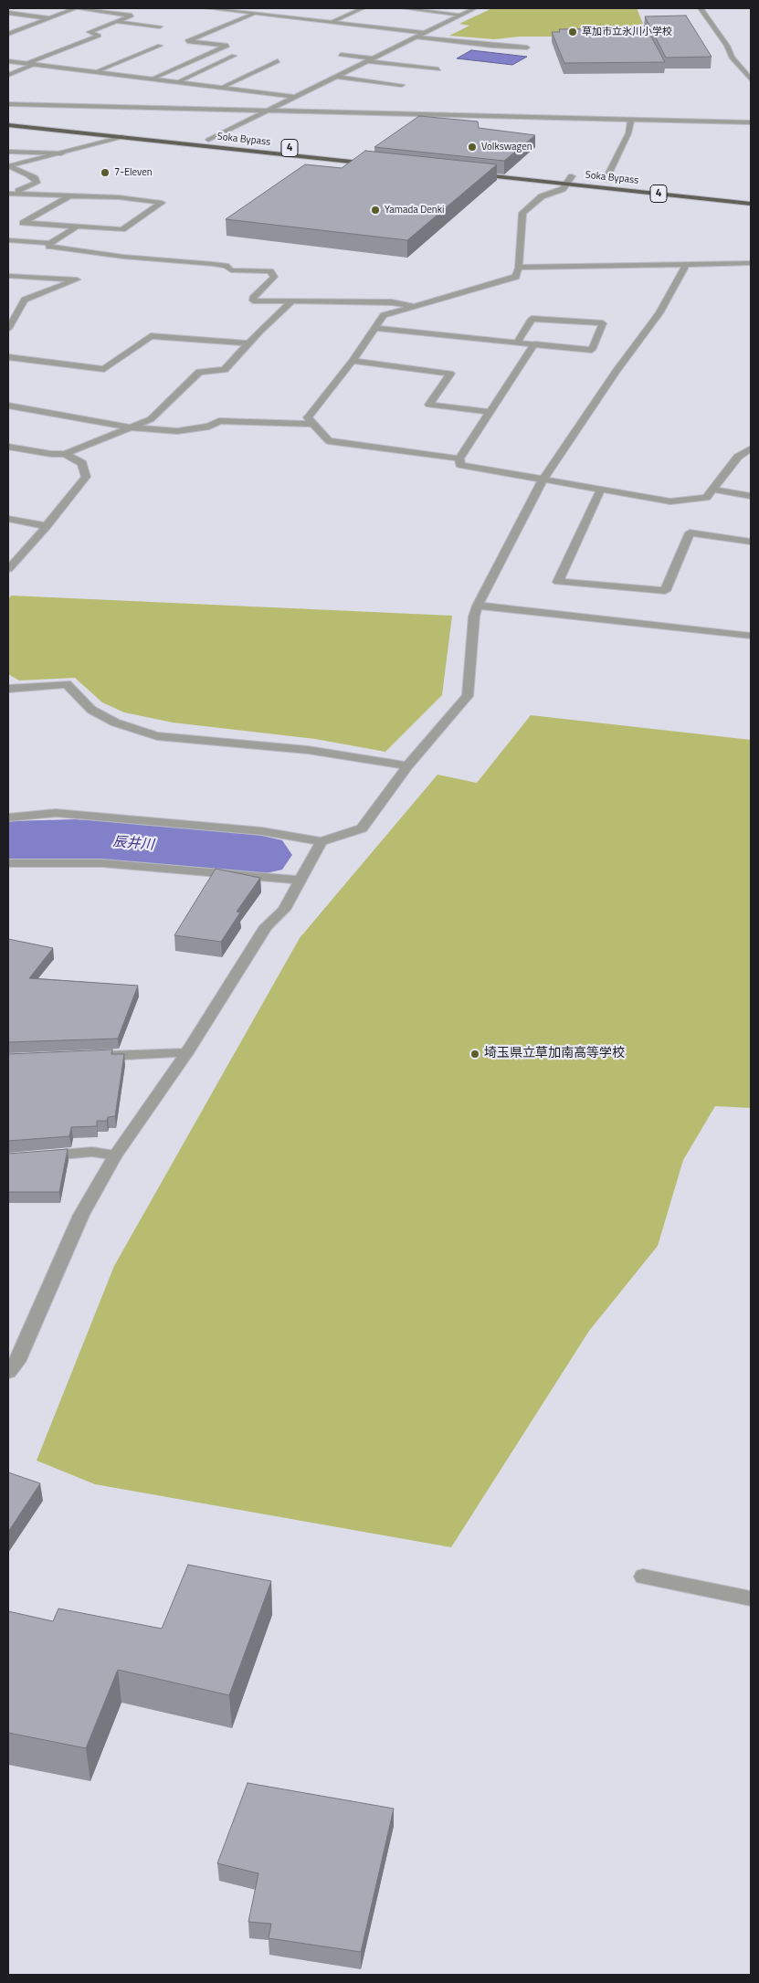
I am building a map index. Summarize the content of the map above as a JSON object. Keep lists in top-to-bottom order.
{
  "streets": {
    "highway": ["Soka Bypass", "4"]
  },
  "water": ["辰井川"],
  "places": [
    "草加市立氷川小学校",
    "Volkswagen",
    "7-Eleven",
    "Yamada Denki",
    "埼玉県立草加南高等学校"
  ]
}
